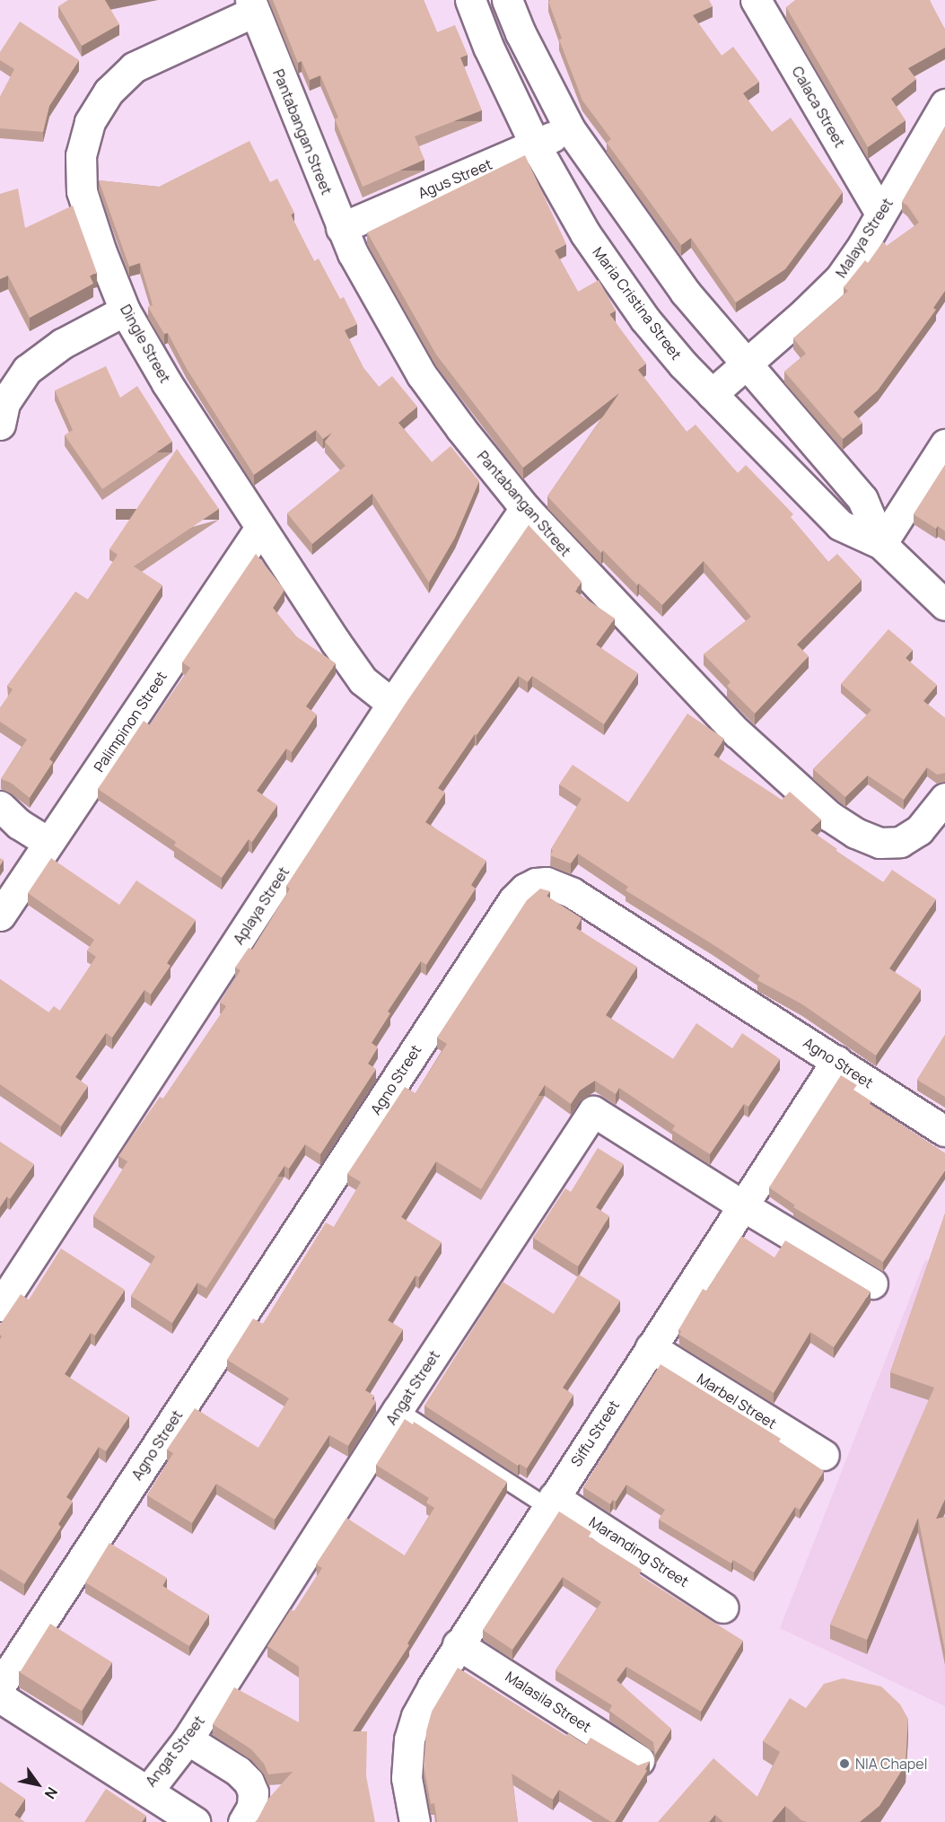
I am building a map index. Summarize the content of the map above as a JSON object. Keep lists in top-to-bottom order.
{
  "streets": {
    "street": [
      "Calaca Street",
      "Pantabangan Street",
      "Agus Street",
      "Malaya Street",
      "Maria Cristina Street",
      "Dingle Street",
      "Palimpinon Street",
      "Aplaya Street",
      "Agno Street",
      "Angat Street",
      "Marbel Street",
      "Siffu Street",
      "Maranding Street",
      "Malasila Street"
    ]
  },
  "crossings": [
    ["Calaca Street", "Malaya Street"],
    ["Pantabangan Street", "Agus Street"],
    ["Pantabangan Street", "Dingle Street"],
    ["Pantabangan Street", "Aplaya Street"],
    ["Agus Street", "Maria Cristina Street"],
    ["Malaya Street", "Maria Cristina Street"],
    ["Dingle Street", "Palimpinon Street"],
    ["Dingle Street", "Aplaya Street"],
    ["Agno Street", "Siffu Street"],
    ["Angat Street", "Siffu Street"],
    ["Marbel Street", "Siffu Street"],
    ["Siffu Street", "Maranding Street"],
    ["Siffu Street", "Malasila Street"]
  ],
  "places": ["NIA Chapel"],
  "north": "bottom right"
}
